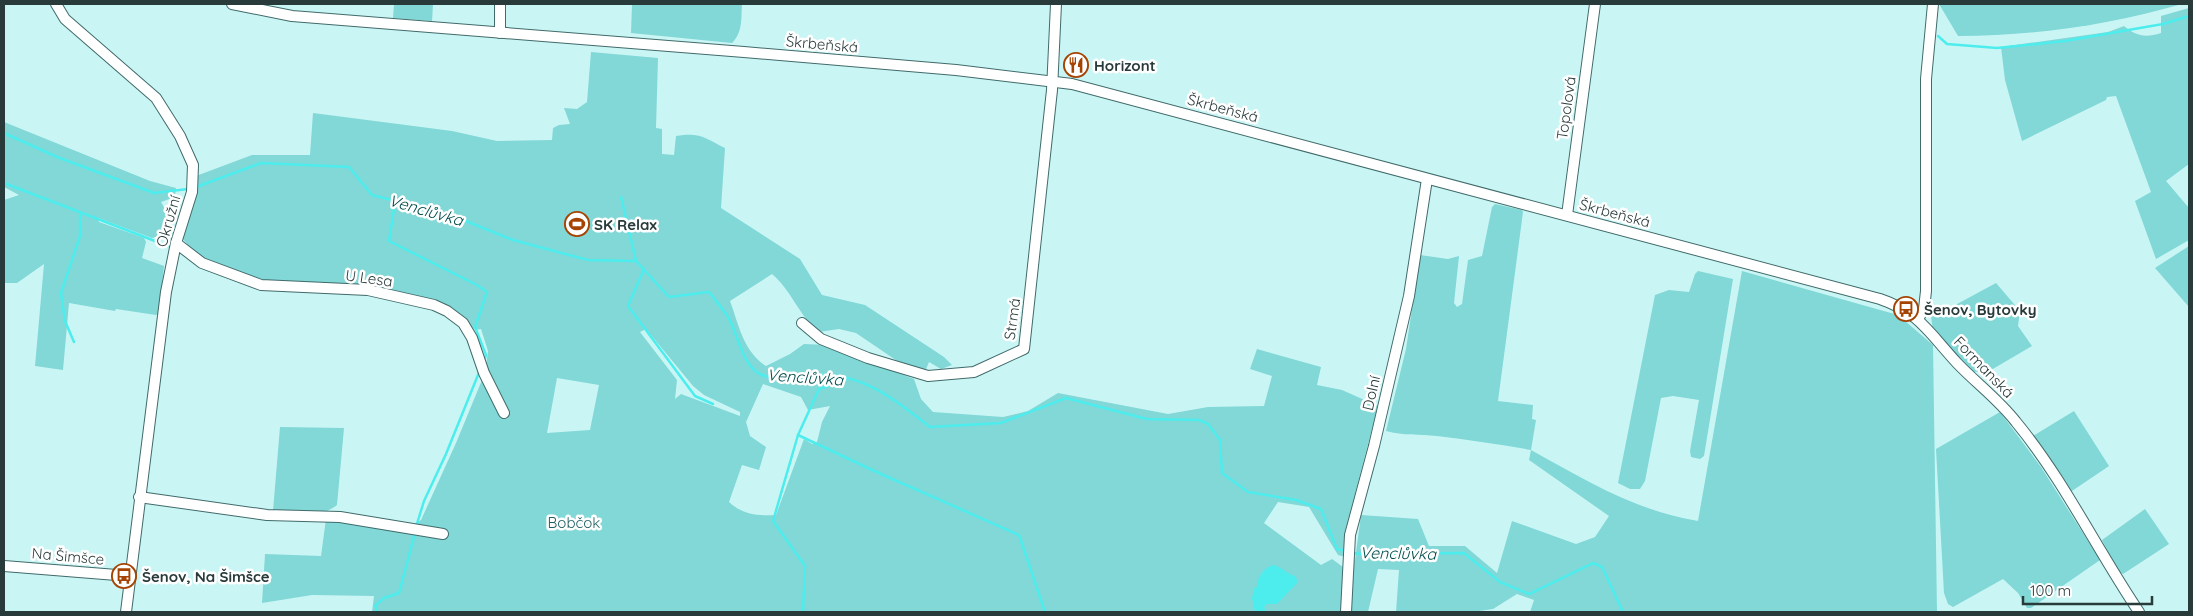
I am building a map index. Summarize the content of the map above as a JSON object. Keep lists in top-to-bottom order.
{
  "streets": {
    "street": [
      "Škrbeňská",
      "Topolová",
      "Okružní",
      "U Lesa",
      "Strmá",
      "Formanská",
      "Dolní",
      "Na Šimšce"
    ]
  },
  "crossings": [
    ["Škrbeňská", "Topolová"],
    ["Škrbeňská", "Strmá"],
    ["Škrbeňská", "Formanská"],
    ["Škrbeňská", "Dolní"],
    ["Okružní", "U Lesa"],
    ["Okružní", "Na Šimšce"]
  ],
  "water": ["Venclůvka"],
  "parks": ["Bobčok"],
  "places": {
    "restaurant": ["Horizont"],
    "sports": ["SK Relax"],
    "bus stop": ["Šenov, Bytovky", "Šenov, Na Šimšce"]
  },
  "scale_bar": "100 m"
}
